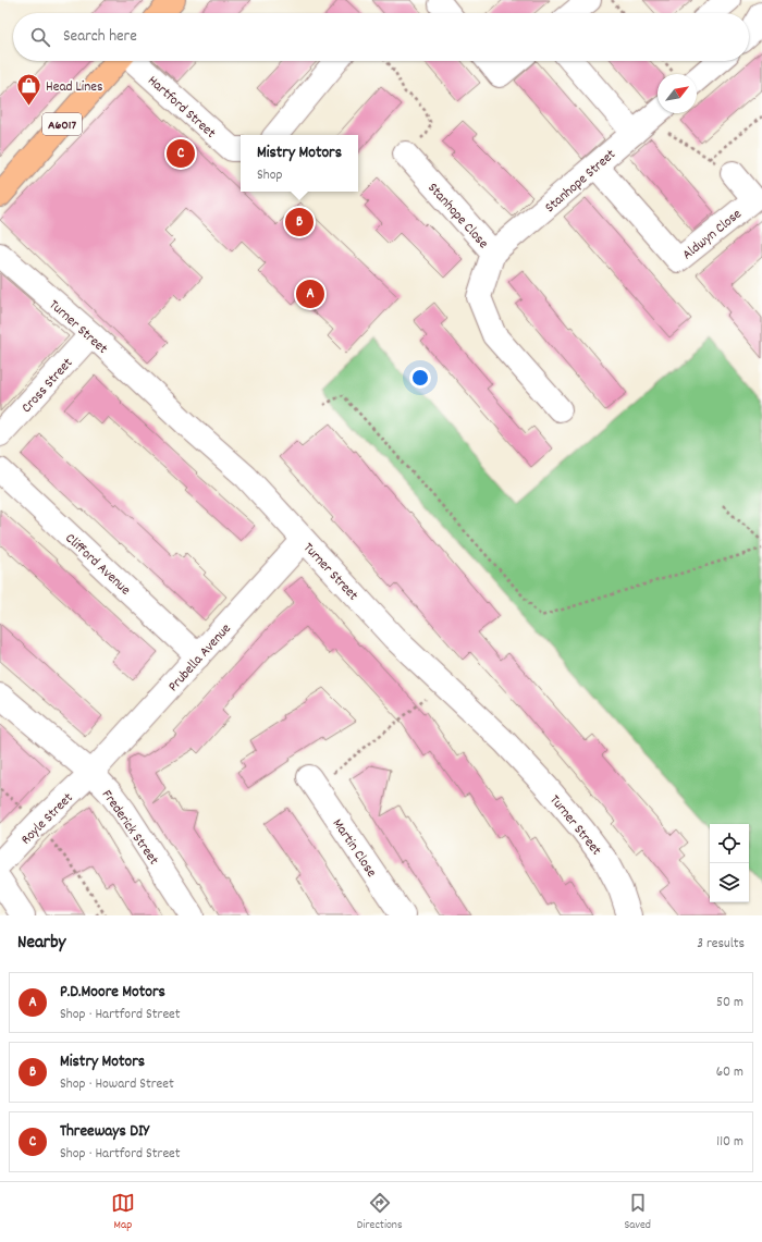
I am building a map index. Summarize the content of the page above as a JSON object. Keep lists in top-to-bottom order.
{
  "streets": {
    "highway": ["A6017"],
    "street": [
      "Hartford Street",
      "Stanhope Street",
      "Stanhope Close",
      "Aldwyn Close",
      "Turner Street",
      "Cross Street",
      "Clifford Avenue",
      "Prubella Avenue",
      "Royle Street",
      "Frederick Street",
      "Martin Close"
    ]
  },
  "crossings": [
    ["Stanhope Street", "Stanhope Close"],
    ["Stanhope Street", "Aldwyn Close"],
    ["Turner Street", "Cross Street"],
    ["Turner Street", "Prubella Avenue"],
    ["Clifford Avenue", "Prubella Avenue"],
    ["Prubella Avenue", "Royle Street"],
    ["Prubella Avenue", "Frederick Street"],
    ["Royle Street", "Frederick Street"]
  ],
  "places": {
    "shop": ["Head Lines"]
  },
  "north": "top right",
  "page": {
    "search": "Search here",
    "popup": ["Mistry Motors", "Shop"],
    "pins": ["C", "B", "A"],
    "heading": ["Nearby", "3 results"],
    "list": [
      {
        "mark": "A",
        "name": "P.D.Moore Motors",
        "note": "Shop · Hartford Street",
        "value": "50 m"
      },
      {
        "mark": "B",
        "name": "Mistry Motors",
        "note": "Shop · Howard Street",
        "value": "60 m"
      },
      {
        "mark": "C",
        "name": "Threeways DIY",
        "note": "Shop · Hartford Street",
        "value": "110 m"
      }
    ],
    "nav": ["Map", "Directions", "Saved"]
  }
}
